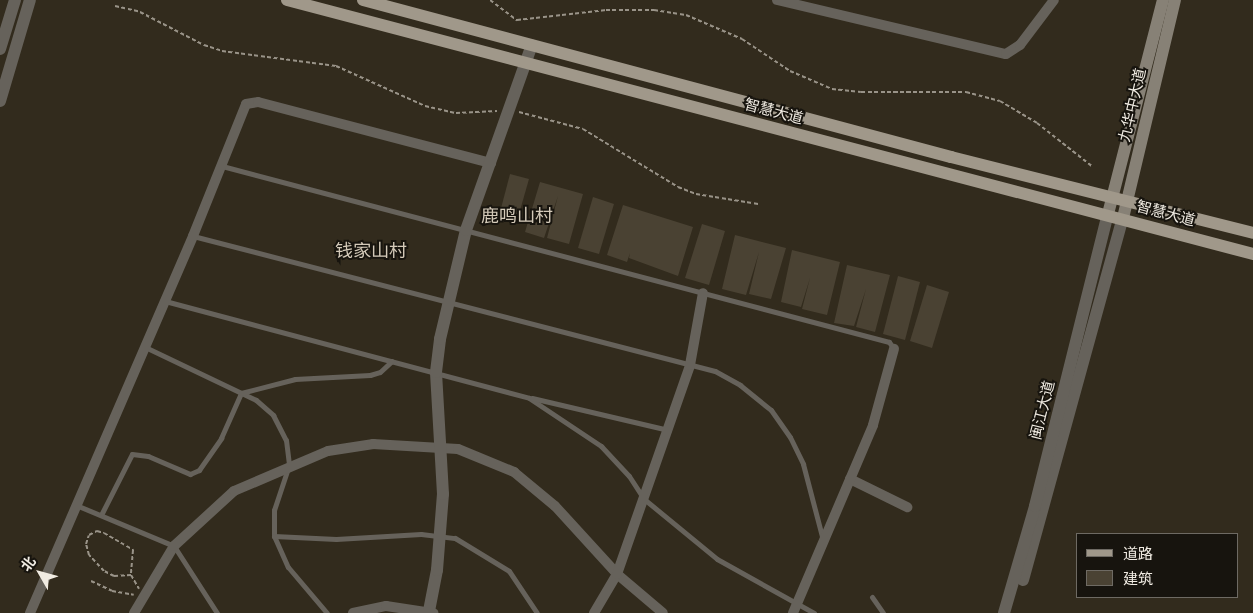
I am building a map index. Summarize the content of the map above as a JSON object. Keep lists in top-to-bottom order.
{
  "streets": {
    "main road": ["九华中大道", "智慧大道"],
    "street": ["闽江大道"]
  },
  "crossings": [
    ["九华中大道", "智慧大道"],
    ["九华中大道", "闽江大道"],
    ["智慧大道", "闽江大道"]
  ],
  "districts": ["鹿鸣山村", "钱家山村"],
  "legend": ["道路", "建筑"],
  "north": "top left"
}
